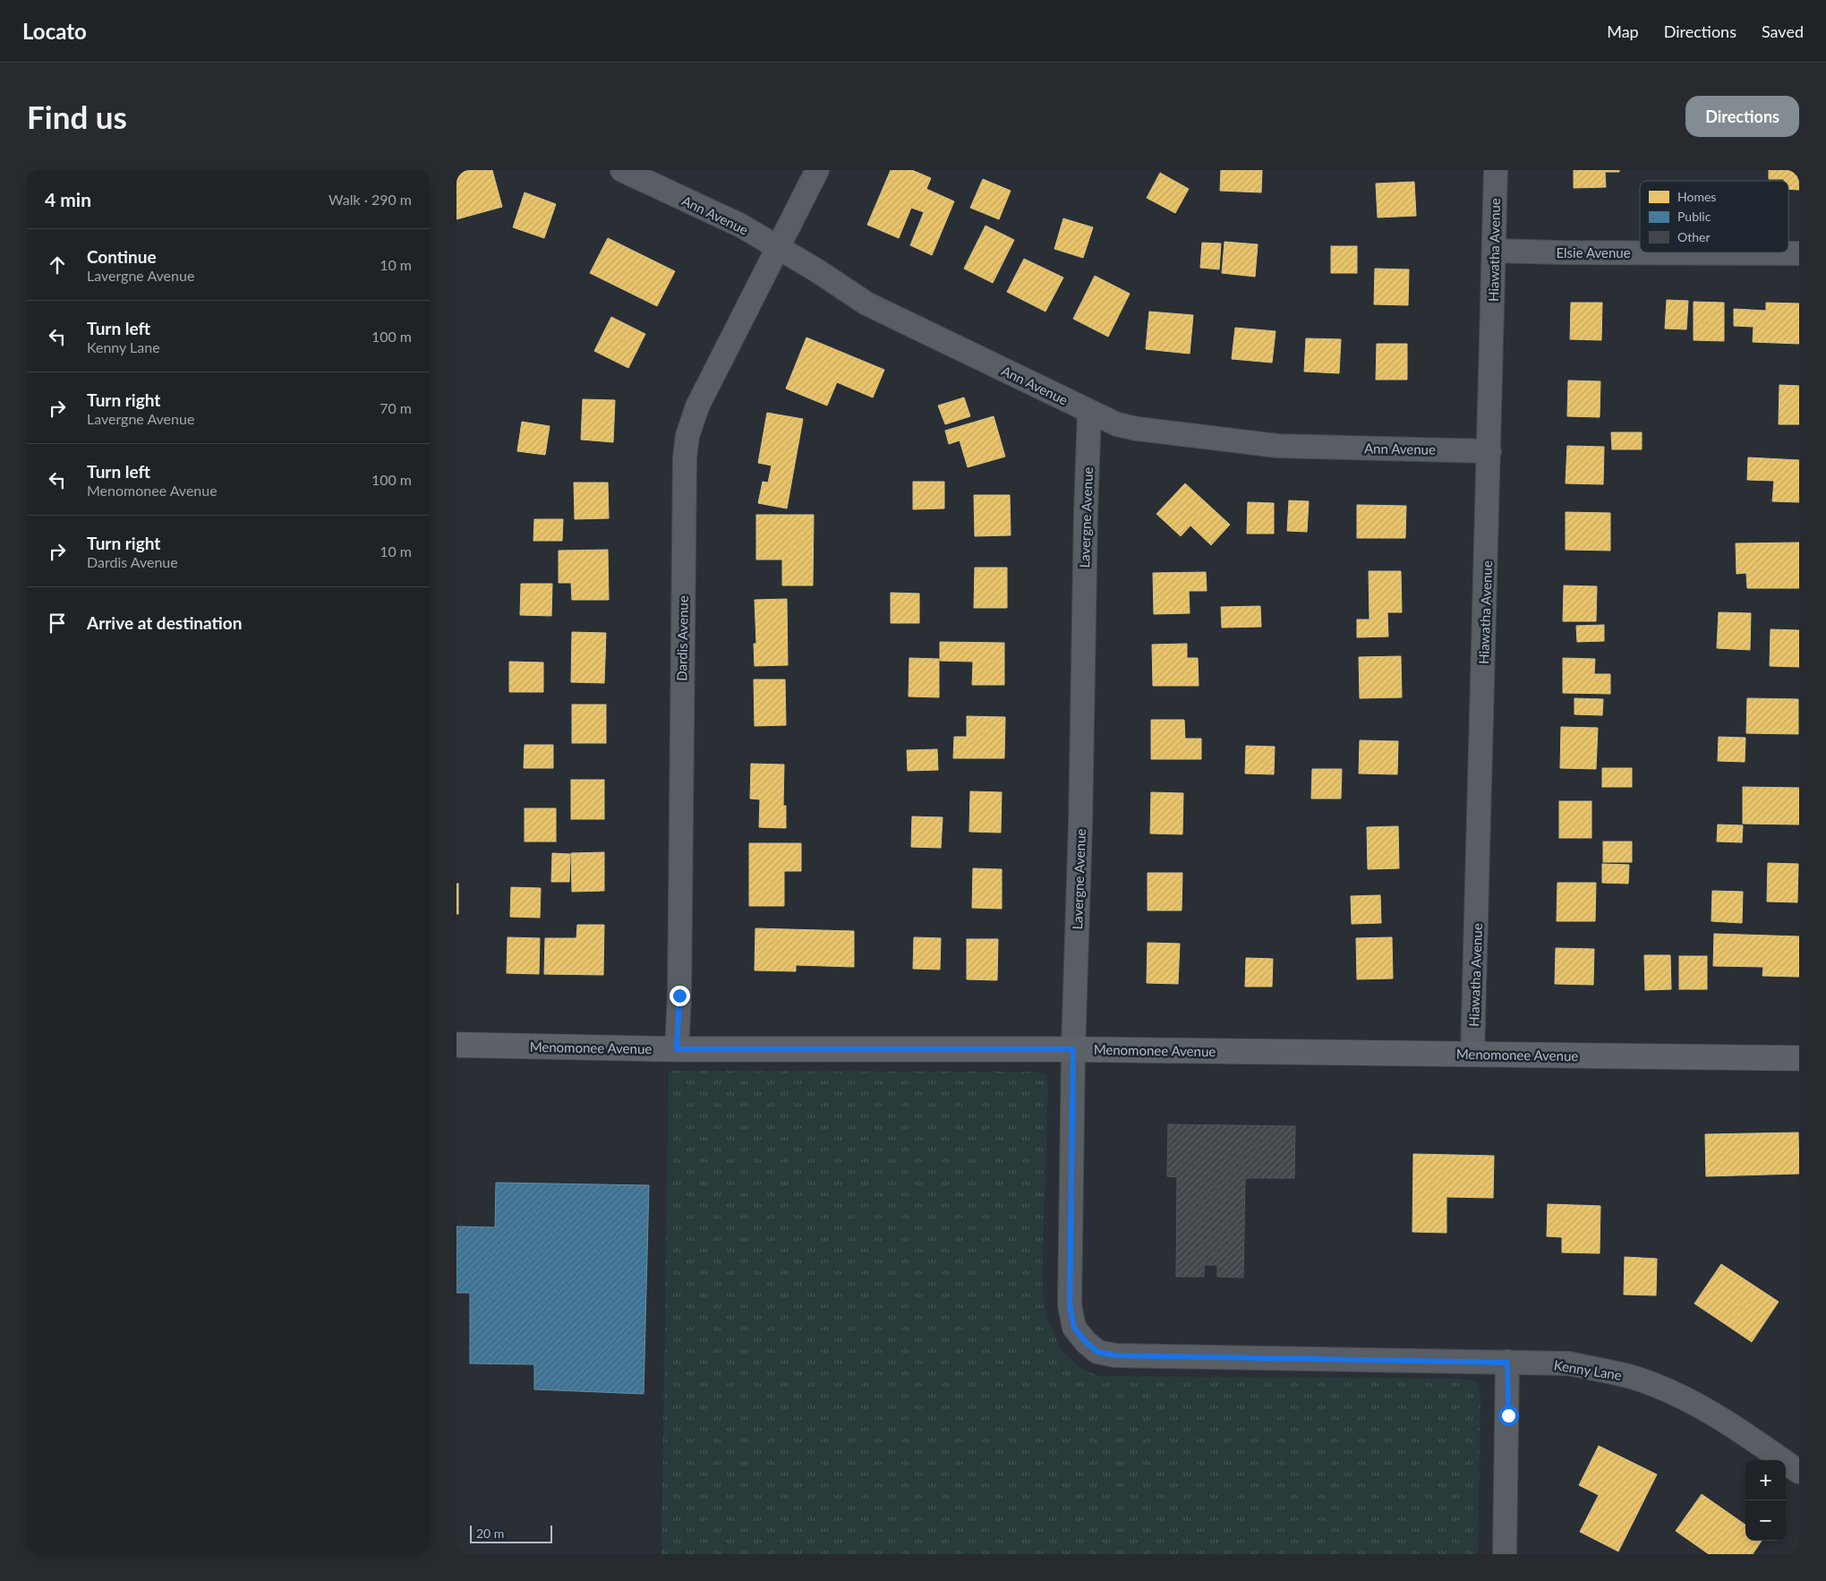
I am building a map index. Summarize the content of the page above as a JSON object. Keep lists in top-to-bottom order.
{
  "streets": {
    "street": [
      "Ann Avenue",
      "Hiawatha Avenue",
      "Elsie Avenue",
      "Lavergne Avenue",
      "Dardis Avenue",
      "Menomonee Avenue",
      "Kenny Lane"
    ]
  },
  "crossings": [
    ["Ann Avenue", "Hiawatha Avenue"],
    ["Ann Avenue", "Lavergne Avenue"],
    ["Ann Avenue", "Dardis Avenue"],
    ["Hiawatha Avenue", "Elsie Avenue"],
    ["Hiawatha Avenue", "Menomonee Avenue"],
    ["Lavergne Avenue", "Menomonee Avenue"],
    ["Lavergne Avenue", "Kenny Lane"],
    ["Dardis Avenue", "Menomonee Avenue"]
  ],
  "legend": ["Homes", "Public", "Other"],
  "scale_bar": "20 m",
  "page": {
    "header": "Locato",
    "nav": ["Map", "Directions", "Saved"],
    "buttons": "Directions",
    "title": "Find us",
    "heading": ["4 min", "Walk · 290 m"],
    "list": [
      ["Continue", "Lavergne Avenue", "10 m"],
      ["Turn left", "Kenny Lane", "100 m"],
      ["Turn right", "Lavergne Avenue", "70 m"],
      ["Turn left", "Menomonee Avenue", "100 m"],
      ["Turn right", "Dardis Avenue", "10 m"],
      "Arrive at destination"
    ],
    "map_buttons": ["+", "−"],
    "scale": "20 m"
  }
}
